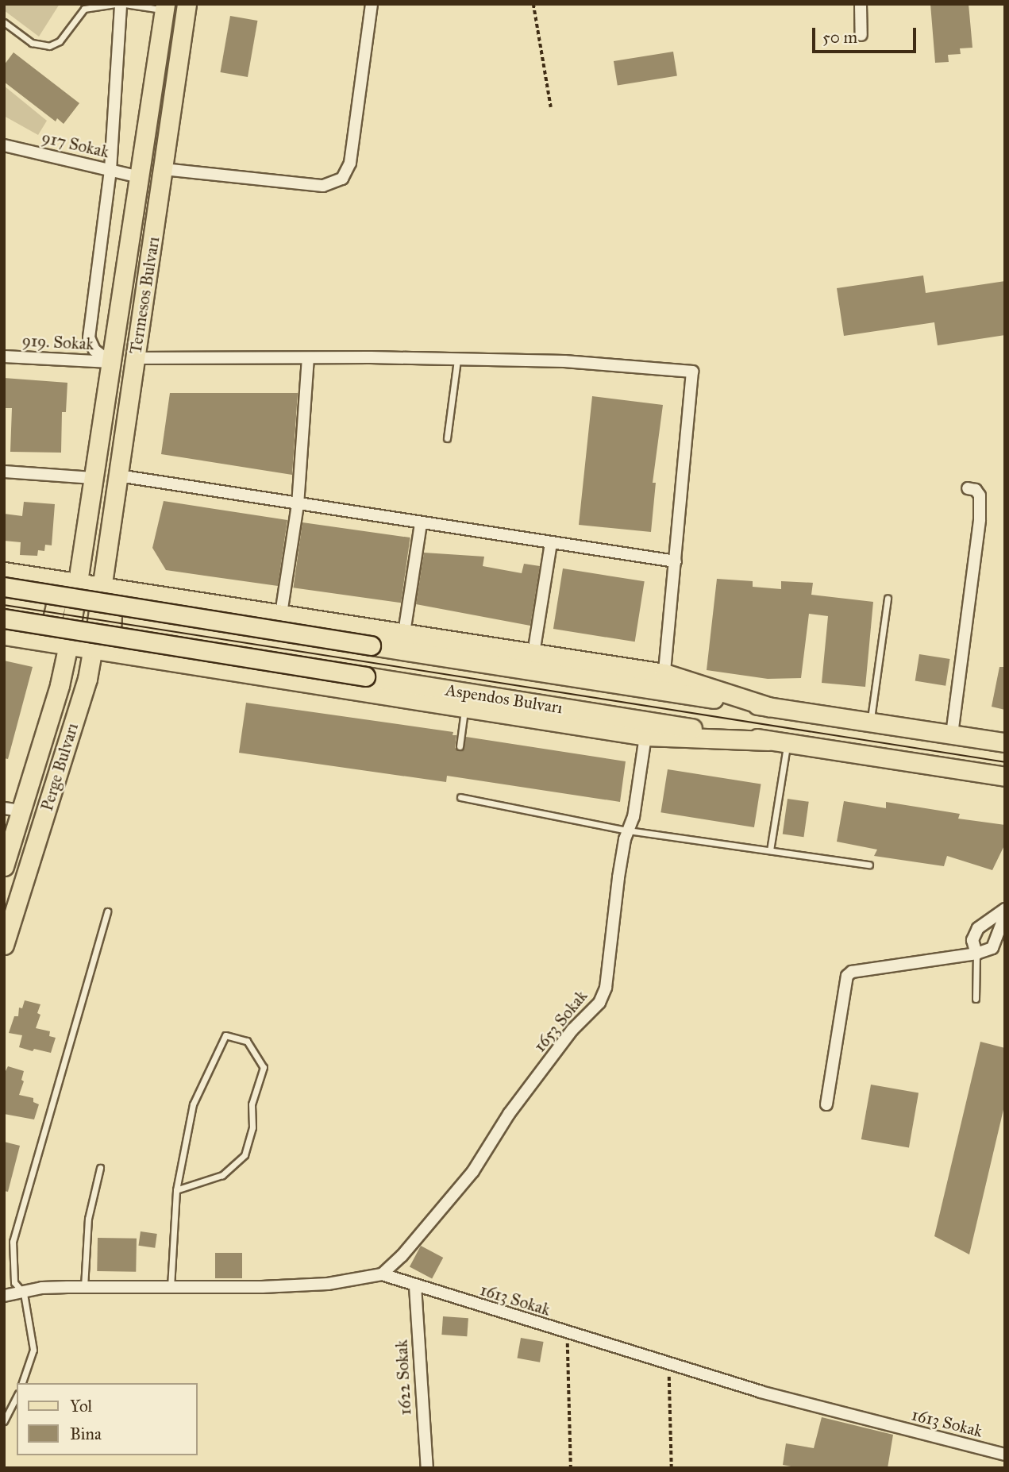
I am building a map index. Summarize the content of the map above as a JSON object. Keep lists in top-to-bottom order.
{
  "streets": {
    "main road": ["Termesos Bulvarı", "Aspendos Bulvarı", "Perge Bulvarı"],
    "street": [
      "917 Sokak",
      "919. Sokak",
      "1653 Sokak",
      "1613 Sokak",
      "1622 Sokak"
    ]
  },
  "crossings": [
    ["917 Sokak", "Termesos Bulvarı"],
    ["Termesos Bulvarı", "919. Sokak"],
    ["Termesos Bulvarı", "Perge Bulvarı"],
    ["1653 Sokak", "1613 Sokak"],
    ["1613 Sokak", "1622 Sokak"]
  ],
  "legend": ["Yol", "Bina"],
  "scale_bar": "50 m"
}
